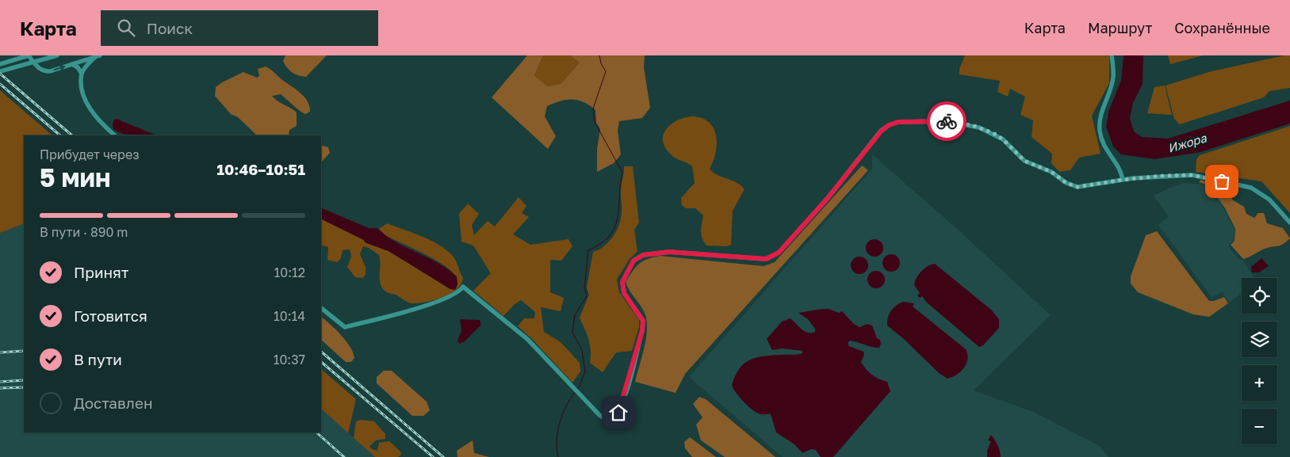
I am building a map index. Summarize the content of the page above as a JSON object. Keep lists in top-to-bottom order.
{
  "water": ["Ижора"],
  "page": {
    "header": "Карта",
    "search": "Поиск",
    "nav": ["Карта", "Маршрут", "Сохранённые"],
    "heading": ["5 мин", "Прибудет через", "10:46–10:51"],
    "bar": "В пути · 890 m",
    "list": [
      ["Принят", "10:12"],
      ["Готовится", "10:14"],
      ["В пути", "10:37"],
      "Доставлен"
    ],
    "map_buttons": ["+", "−"]
  }
}
